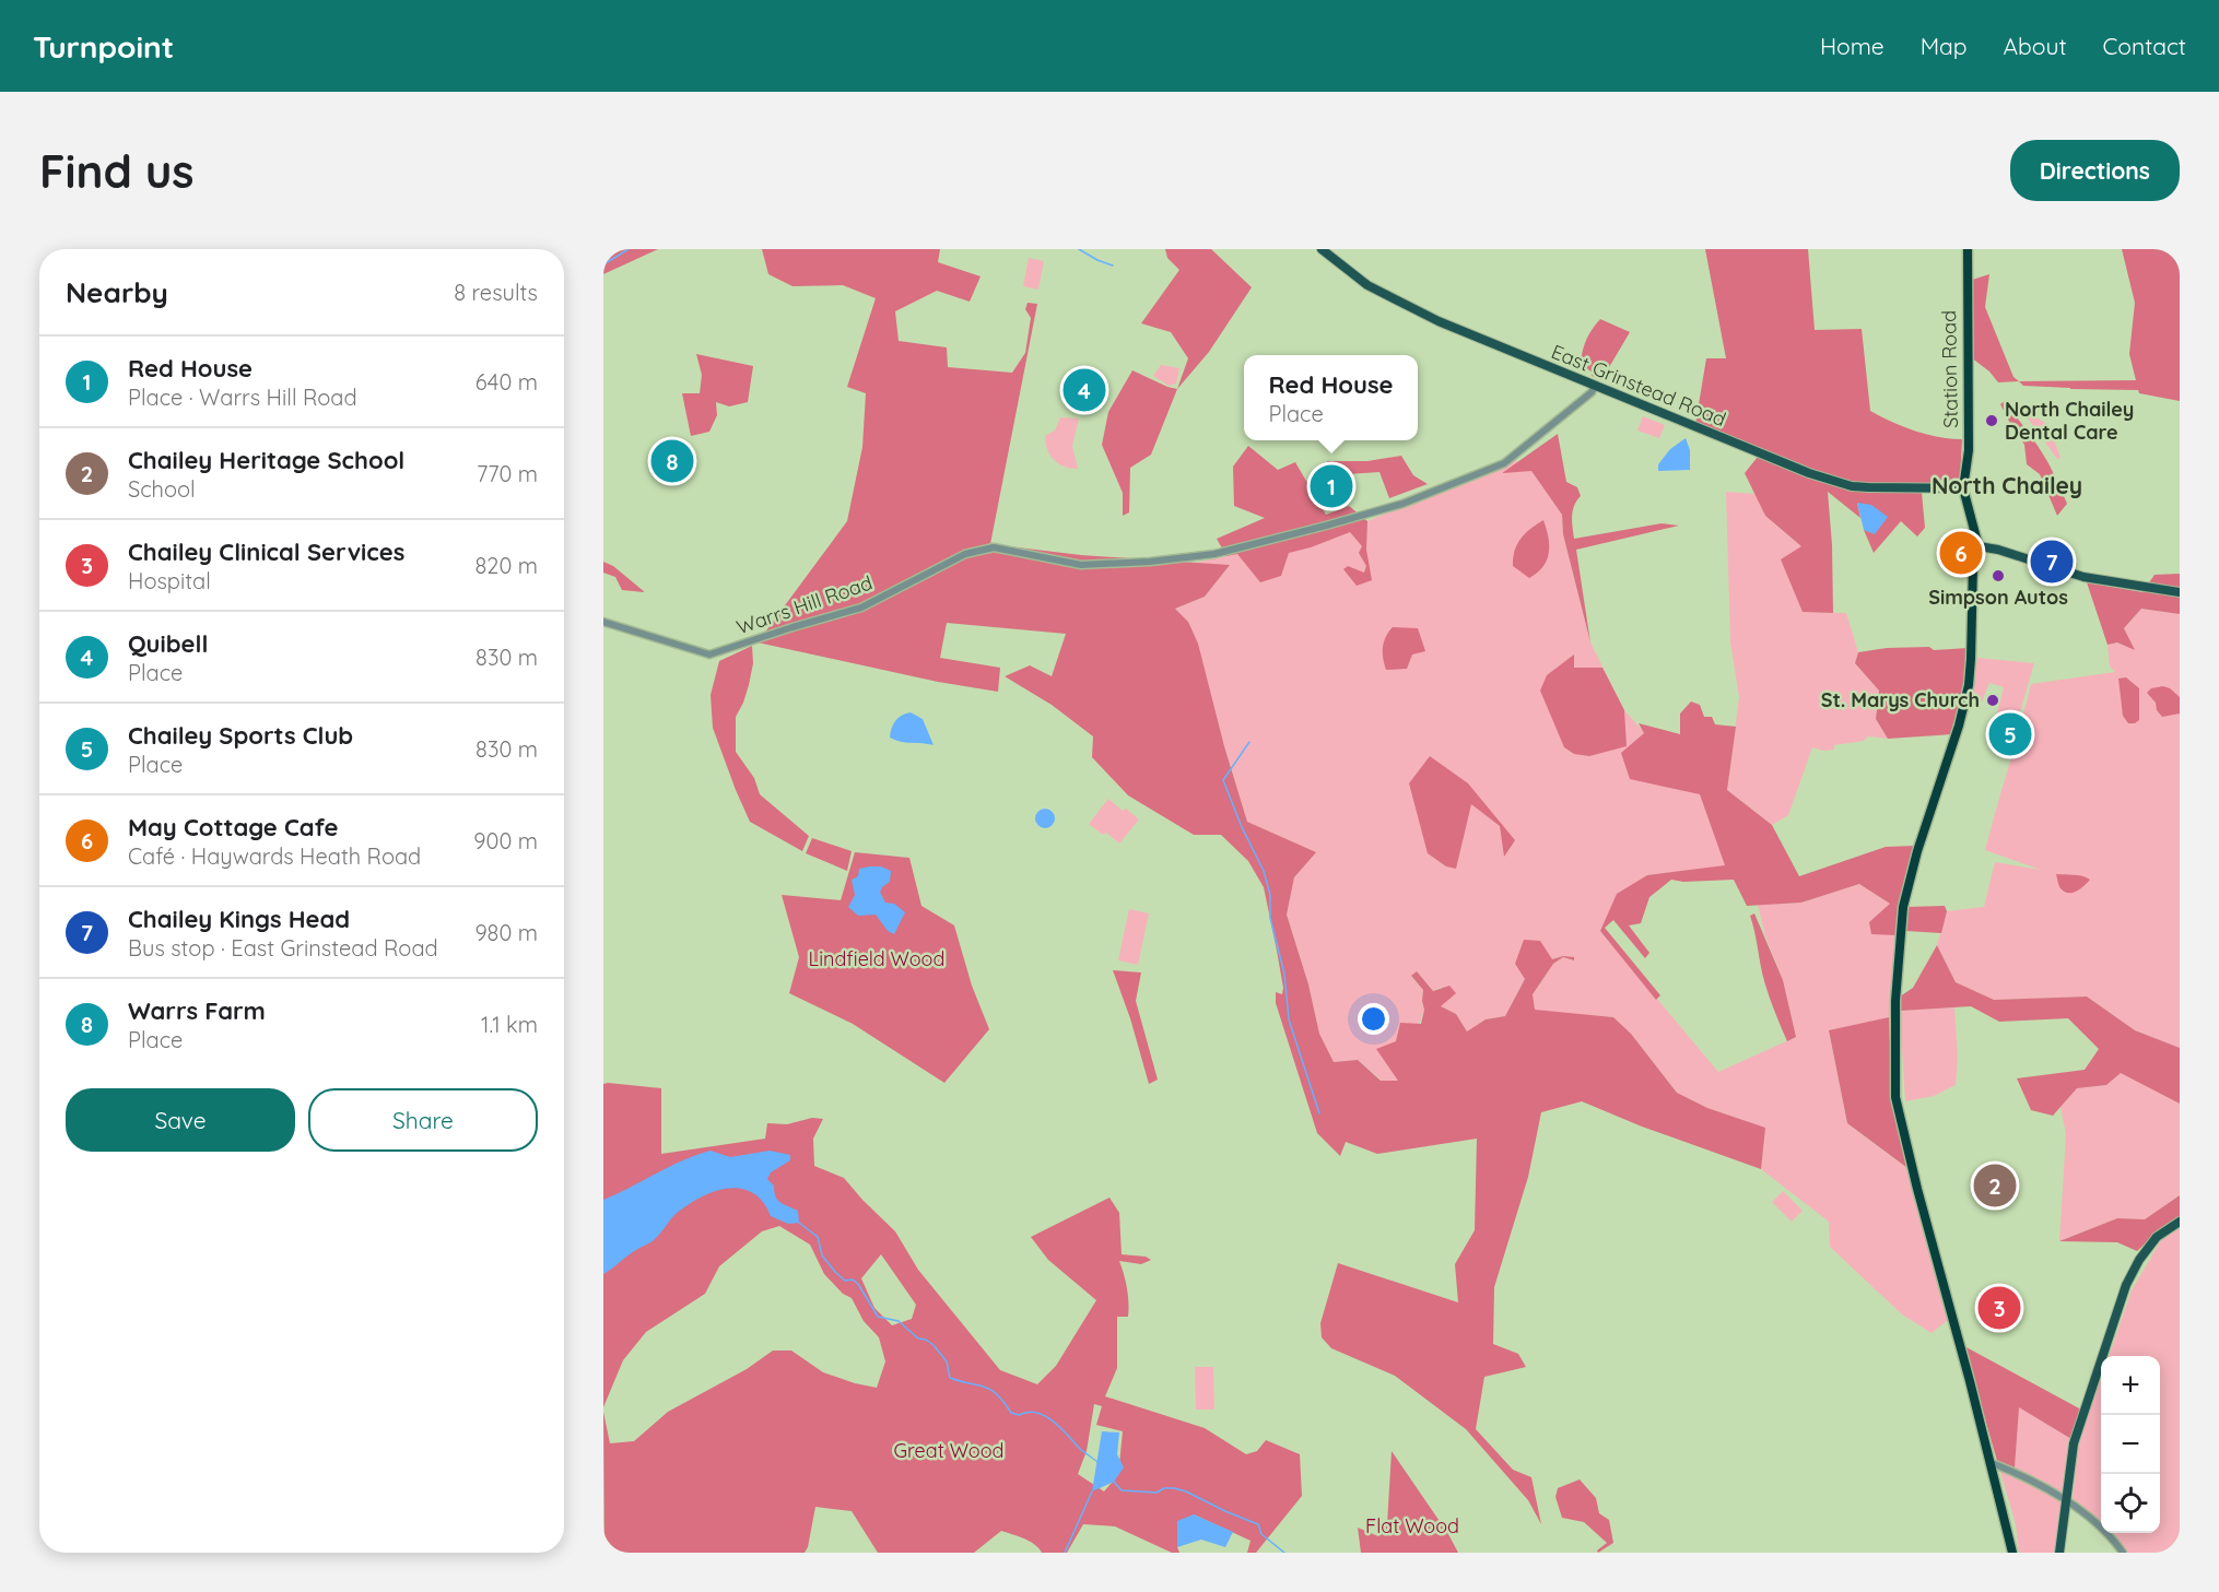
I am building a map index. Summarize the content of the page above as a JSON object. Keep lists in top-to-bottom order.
{
  "streets": {
    "highway": ["Station Road"],
    "main road": ["East Grinstead Road"],
    "street": ["Warrs Hill Road"]
  },
  "crossings": [
    ["Station Road", "East Grinstead Road"],
    ["East Grinstead Road", "Warrs Hill Road"]
  ],
  "districts": ["North Chailey"],
  "parks": ["Lindfield Wood", "Great Wood", "Flat Wood"],
  "places": ["North Chailey Dental Care", "Simpson Autos", "St. Marys Church"],
  "page": {
    "header": "Turnpoint",
    "nav": [
      "Home",
      "Map",
      "About",
      "Contact"
    ],
    "buttons": [
      "Directions",
      ["Save", "Share"]
    ],
    "title": "Find us",
    "heading": ["Nearby", "8 results"],
    "list": [
      {
        "mark": "1",
        "name": "Red House",
        "note": "Place · Warrs Hill Road",
        "value": "640 m"
      },
      {
        "mark": "2",
        "name": "Chailey Heritage School",
        "note": "School",
        "value": "770 m"
      },
      {
        "mark": "3",
        "name": "Chailey Clinical Services",
        "note": "Hospital",
        "value": "820 m"
      },
      {
        "mark": "4",
        "name": "Quibell",
        "note": "Place",
        "value": "830 m"
      },
      {
        "mark": "5",
        "name": "Chailey Sports Club",
        "note": "Place",
        "value": "830 m"
      },
      {
        "mark": "6",
        "name": "May Cottage Cafe",
        "note": "Café · Haywards Heath Road",
        "value": "900 m"
      },
      {
        "mark": "7",
        "name": "Chailey Kings Head",
        "note": "Bus stop · East Grinstead Road",
        "value": "980 m"
      },
      {
        "mark": "8",
        "name": "Warrs Farm",
        "note": "Place",
        "value": "1.1 km"
      }
    ],
    "popup": ["Red House", "Place"],
    "pins": [
      "4",
      "8",
      "1",
      "6",
      "7",
      "5",
      "2",
      "3"
    ],
    "map_buttons": ["+", "−"]
  }
}
